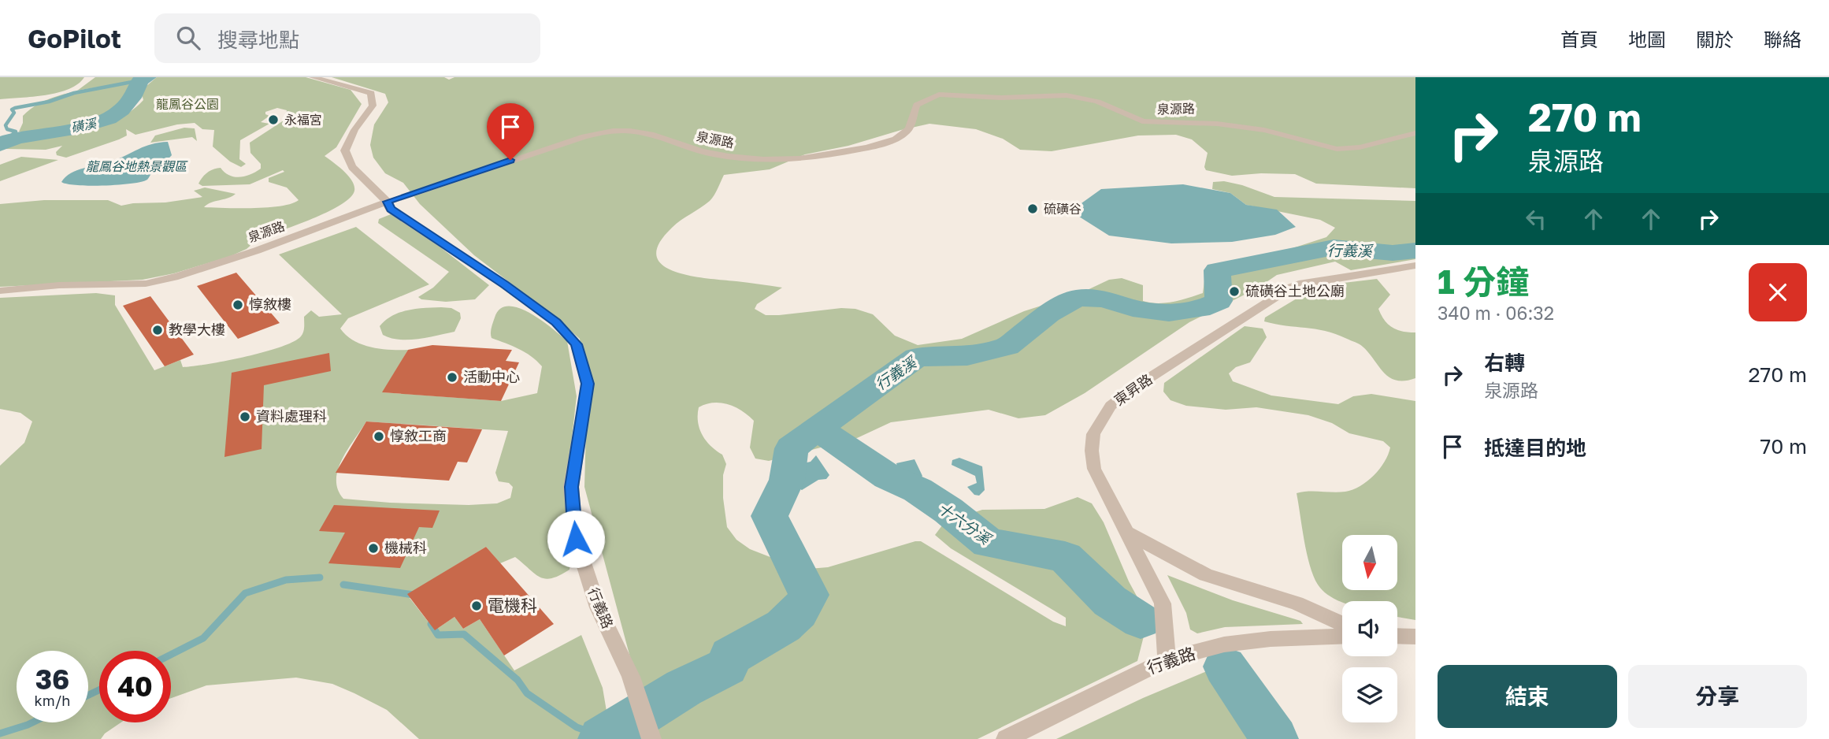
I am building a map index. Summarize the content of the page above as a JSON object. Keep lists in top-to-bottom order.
{
  "streets": {
    "street": ["泉源路", "東昇路", "行義路"]
  },
  "crossings": [
    ["泉源路", "行義路"],
    ["東昇路", "行義路"]
  ],
  "water": [
    "磺溪",
    "龍鳳谷地熱景觀區",
    "行義溪",
    "十六分溪"
  ],
  "parks": ["龍鳳谷公園"],
  "places": [
    "永福宮",
    "硫磺谷",
    "硫磺谷土地公廟",
    "惇敘樓",
    "教學大樓",
    "活動中心",
    "資料處理科",
    "惇敘工商",
    "機械科",
    "電機科"
  ],
  "north": "bottom",
  "page": {
    "header": "GoPilot",
    "search": "搜尋地點",
    "nav": [
      "首頁",
      "地圖",
      "關於",
      "聯絡"
    ],
    "turn": ["270 m", "泉源路"],
    "heading": ["1 分鐘", "340 m · 06:32"],
    "list": [
      {
        "name": "右轉",
        "note": "泉源路",
        "value": "270 m"
      },
      {
        "name": "抵達目的地",
        "value": "70 m"
      }
    ],
    "speed": "36 km/h",
    "limit": "40",
    "buttons": ["結束", "分享"]
  }
}
